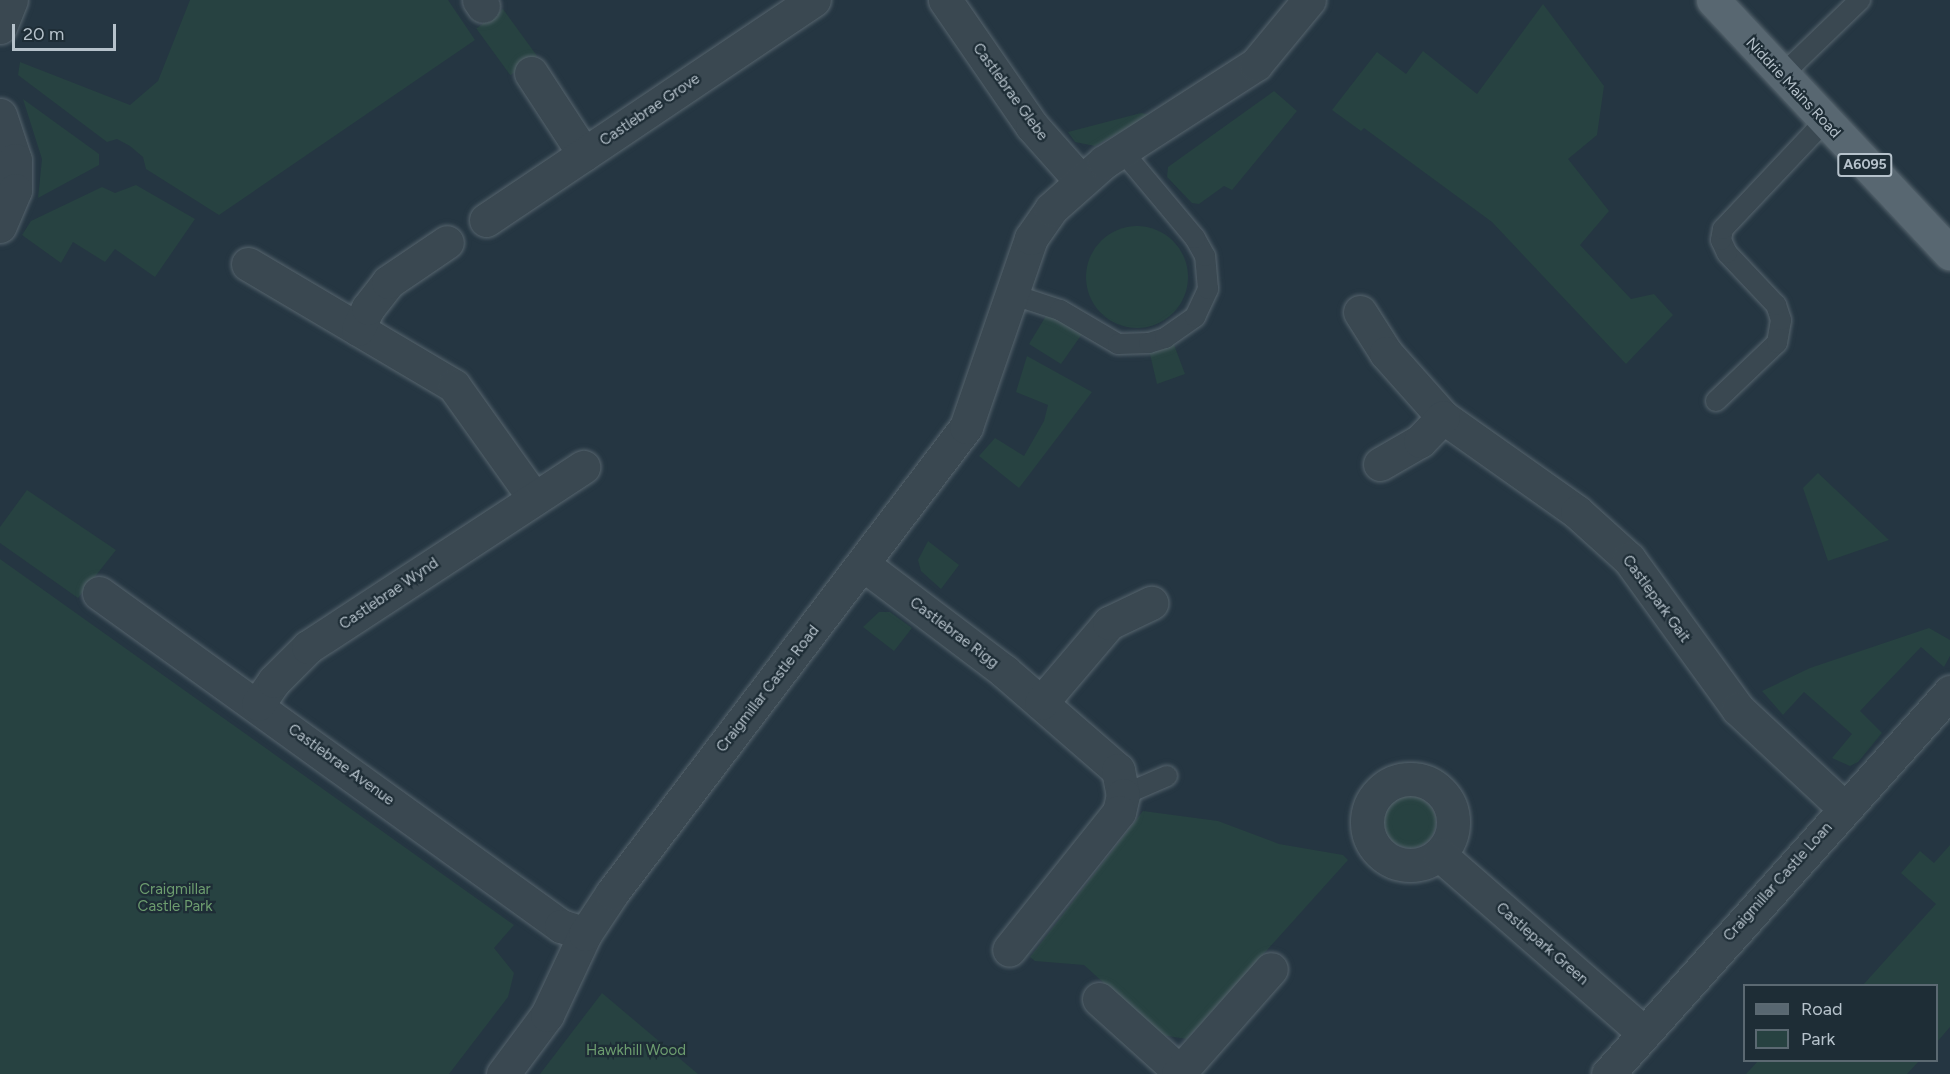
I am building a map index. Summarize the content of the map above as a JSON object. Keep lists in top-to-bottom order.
{
  "streets": {
    "main road": ["Niddrie Mains Road", "A6095"],
    "street": [
      "Castlebrae Glebe",
      "Castlebrae Grove",
      "Castlebrae Wynd",
      "Castlepark Gait",
      "Castlebrae Rigg",
      "Craigmillar Castle Road",
      "Castlebrae Avenue",
      "Craigmillar Castle Loan",
      "Castlepark Green"
    ]
  },
  "crossings": [
    ["Castlebrae Glebe", "Craigmillar Castle Road"],
    ["Castlebrae Wynd", "Castlebrae Avenue"],
    ["Castlepark Gait", "Craigmillar Castle Loan"],
    ["Castlebrae Rigg", "Craigmillar Castle Road"],
    ["Craigmillar Castle Road", "Castlebrae Avenue"],
    ["Craigmillar Castle Loan", "Castlepark Green"]
  ],
  "parks": ["Craigmillar Castle Park", "Hawkhill Wood"],
  "legend": ["Road", "Park"],
  "scale_bar": "20 m"
}
